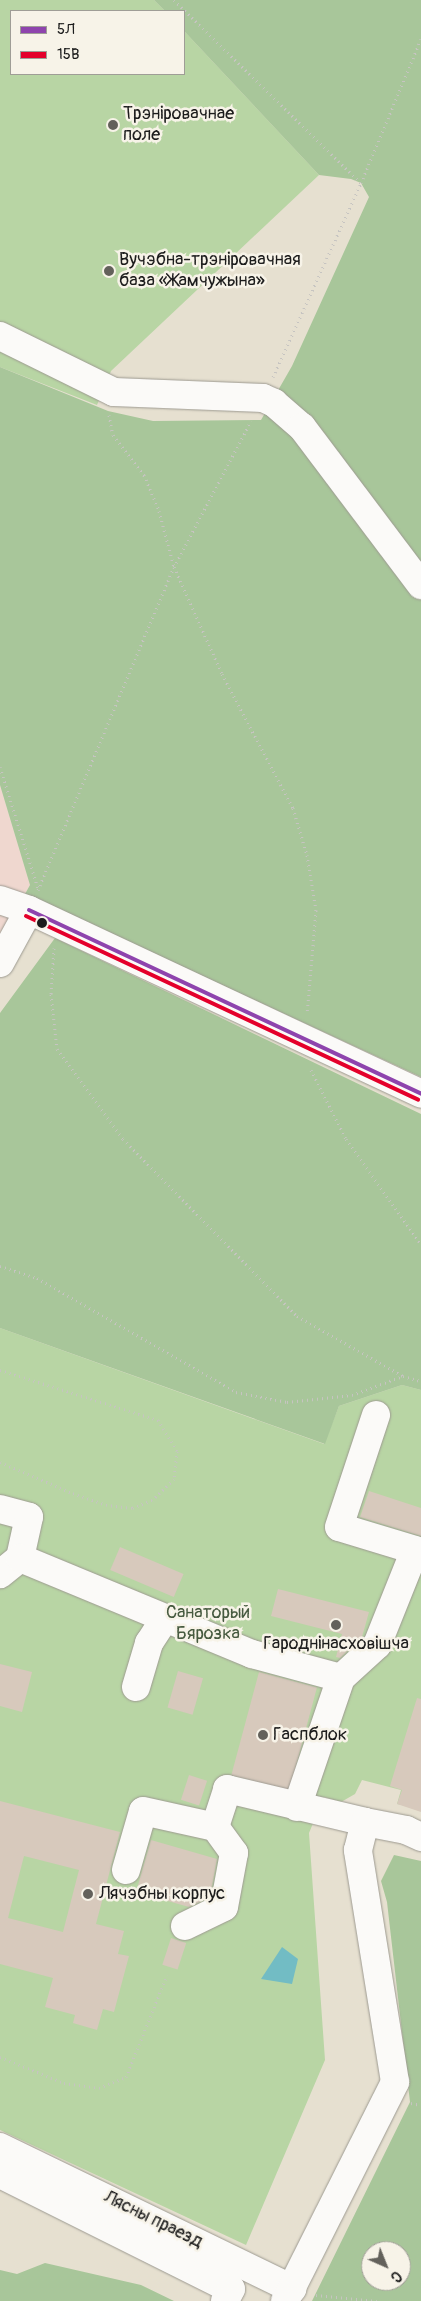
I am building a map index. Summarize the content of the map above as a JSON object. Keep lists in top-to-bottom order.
{
  "streets": {
    "street": ["Лясны праезд"]
  },
  "parks": ["Санаторый Бярозка"],
  "places": [
    "Трэніровачнае поле",
    "Вучэбна-трэніровачная база «Жамчужына»",
    "Гароднінасховішча",
    "Гаспблок",
    "Лячэбны корпус"
  ],
  "lines": ["transit line 5Л", "transit line 15В"],
  "legend": ["5Л", "15В"],
  "north": "bottom right"
}
